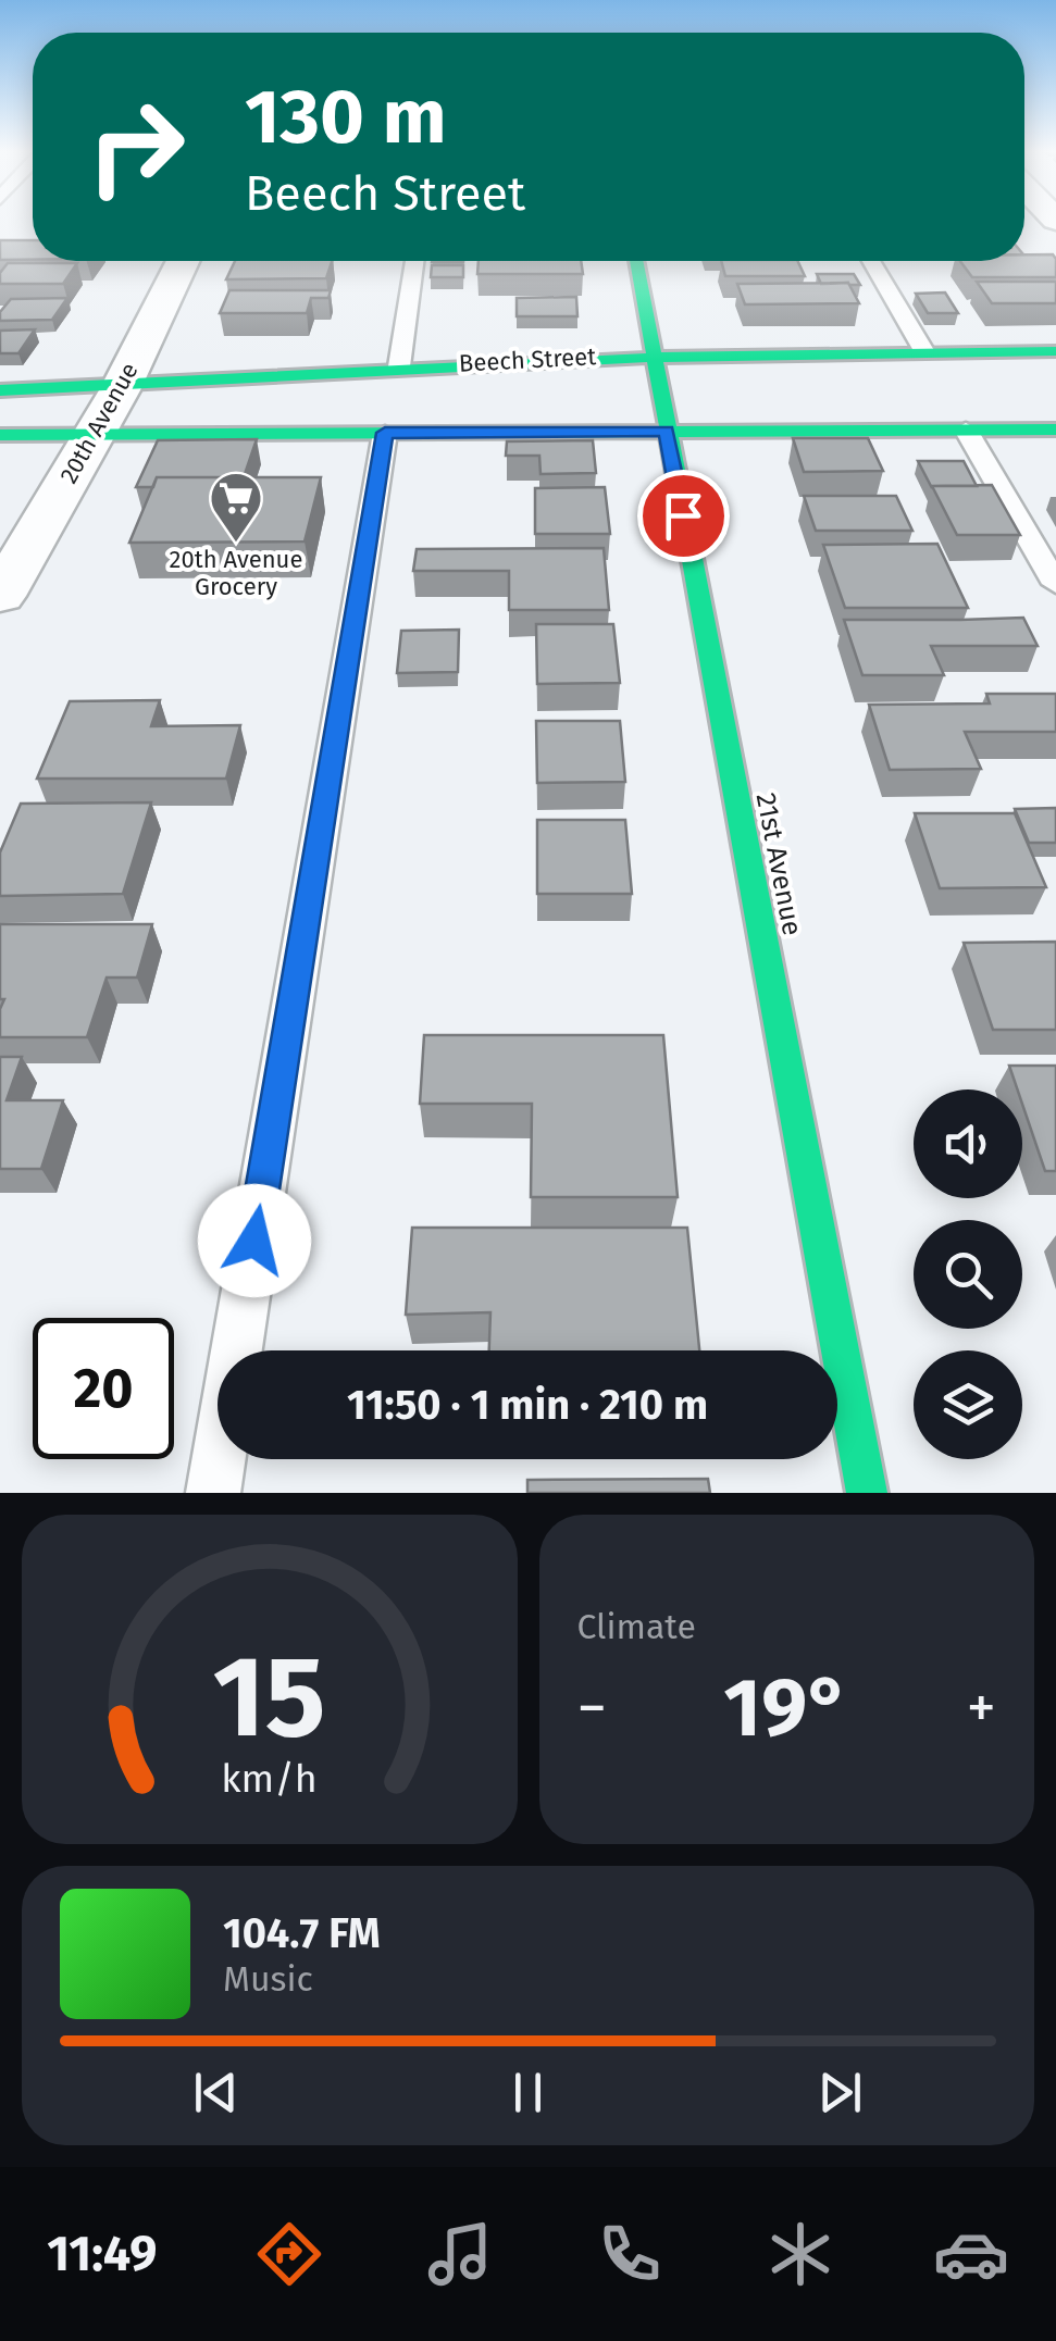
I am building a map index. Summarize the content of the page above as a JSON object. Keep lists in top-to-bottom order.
{
  "streets": {
    "street": ["Beech Street", "20th Avenue", "21st Avenue"]
  },
  "crossings": [
    ["Beech Street", "20th Avenue"],
    ["Beech Street", "21st Avenue"]
  ],
  "places": {
    "supermarket": ["20th Avenue Grocery"]
  },
  "page": {
    "turn": ["130 m", "Beech Street"],
    "limit": "20",
    "trip": "11:50 · 1 min · 210 m",
    "tile": "Climate",
    "heat": ["−", "19°", "+"],
    "song": ["104.7 FM", "Music"],
    "tabs": "11:49",
    "gauge": ["15", "km/h"]
  }
}
